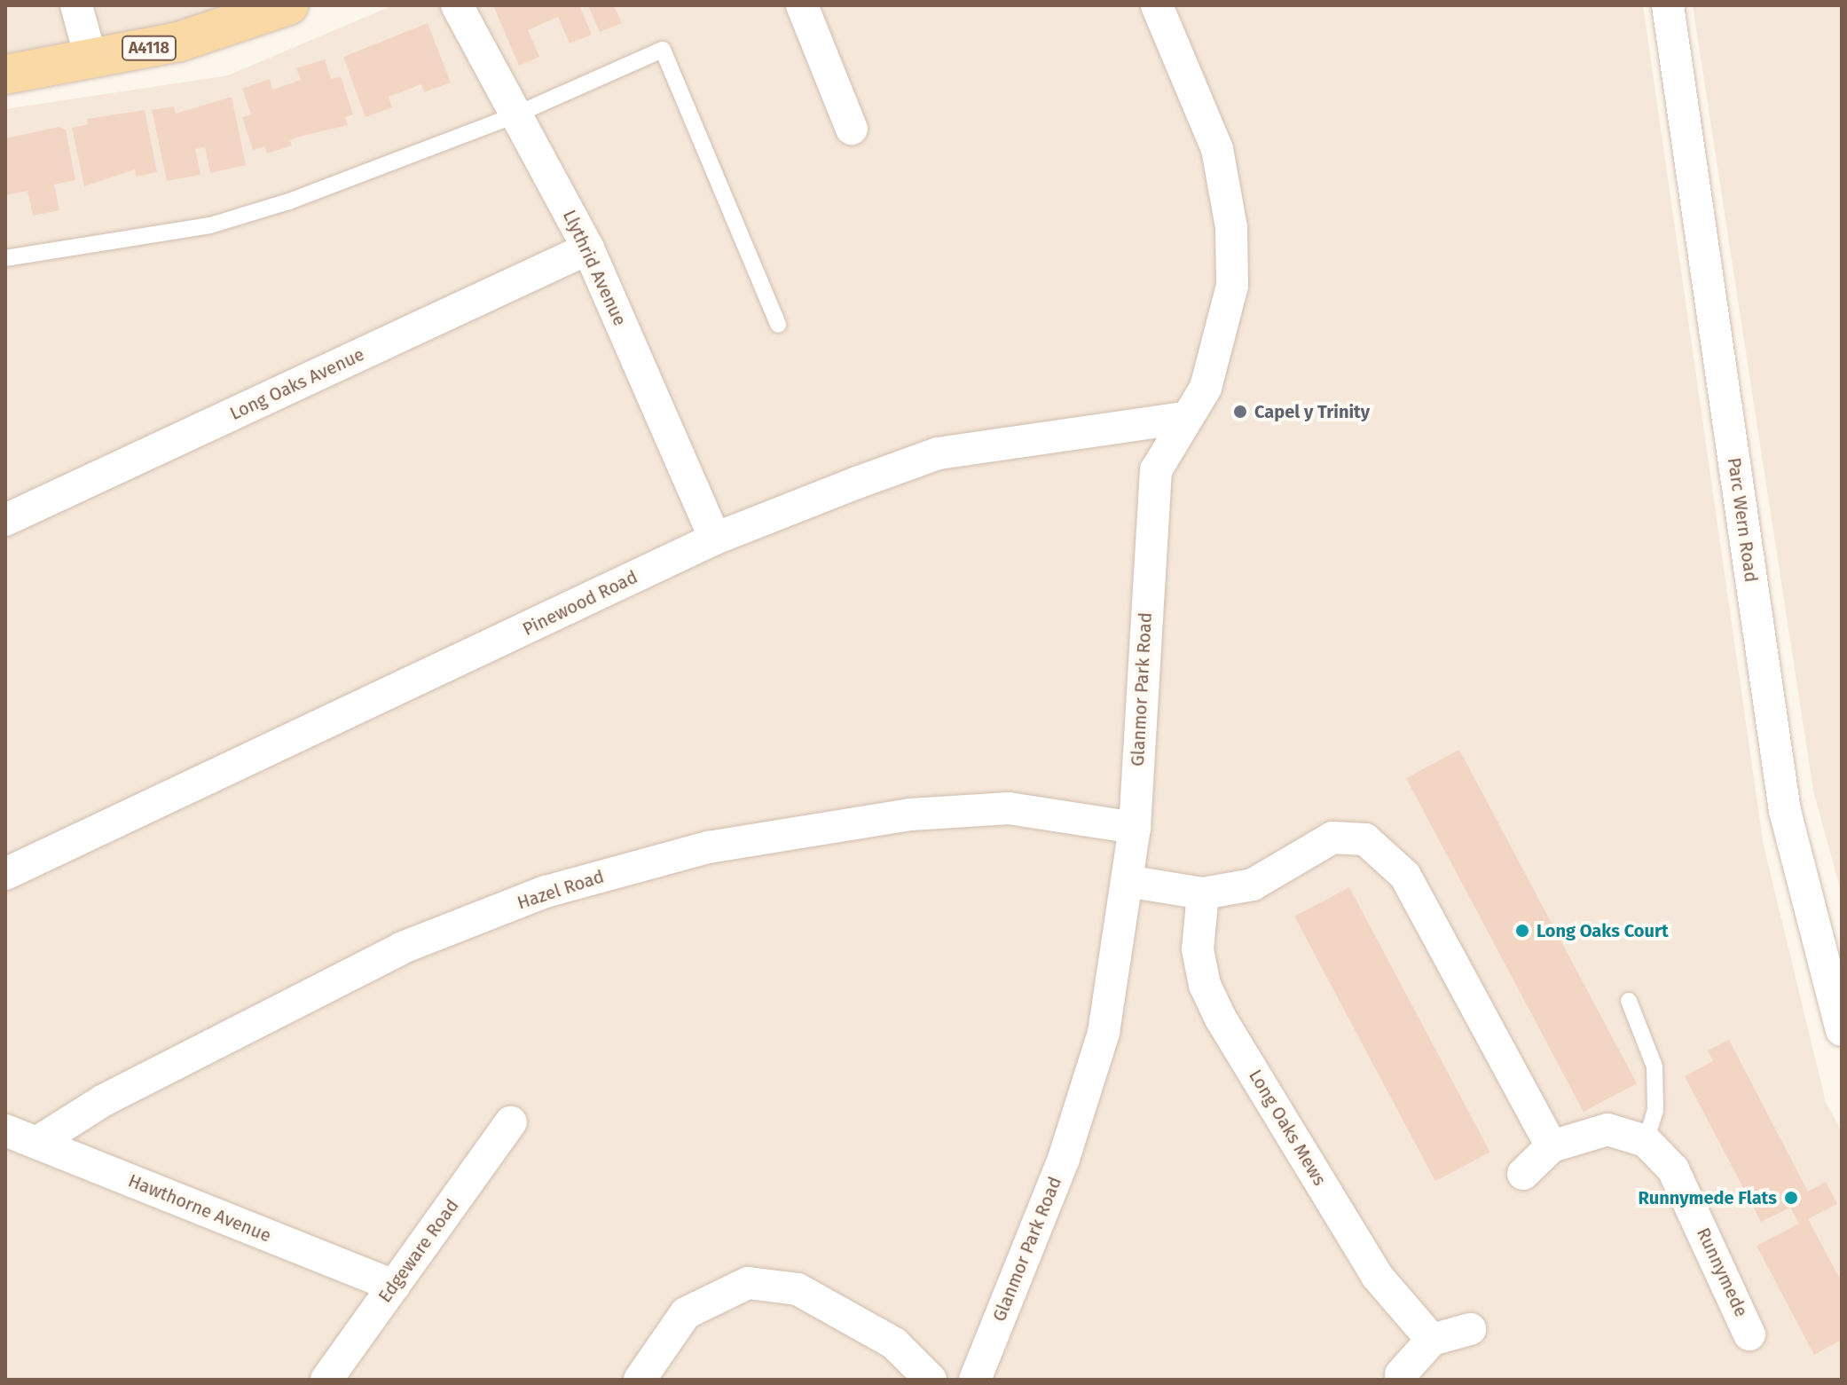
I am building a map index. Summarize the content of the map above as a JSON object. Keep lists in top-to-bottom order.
{
  "streets": {
    "main road": ["A4118"],
    "street": [
      "Llythrid Avenue",
      "Long Oaks Avenue",
      "Parc Wern Road",
      "Pinewood Road",
      "Glanmor Park Road",
      "Hazel Road",
      "Long Oaks Mews",
      "Hawthorne Avenue",
      "Edgeware Road",
      "Runnymede"
    ]
  },
  "crossings": [
    ["Llythrid Avenue", "Long Oaks Avenue"],
    ["Llythrid Avenue", "Pinewood Road"],
    ["Pinewood Road", "Glanmor Park Road"],
    ["Glanmor Park Road", "Hazel Road"],
    ["Hazel Road", "Hawthorne Avenue"],
    ["Hawthorne Avenue", "Edgeware Road"]
  ],
  "places": ["Capel y Trinity", "Long Oaks Court", "Runnymede Flats"]
}
